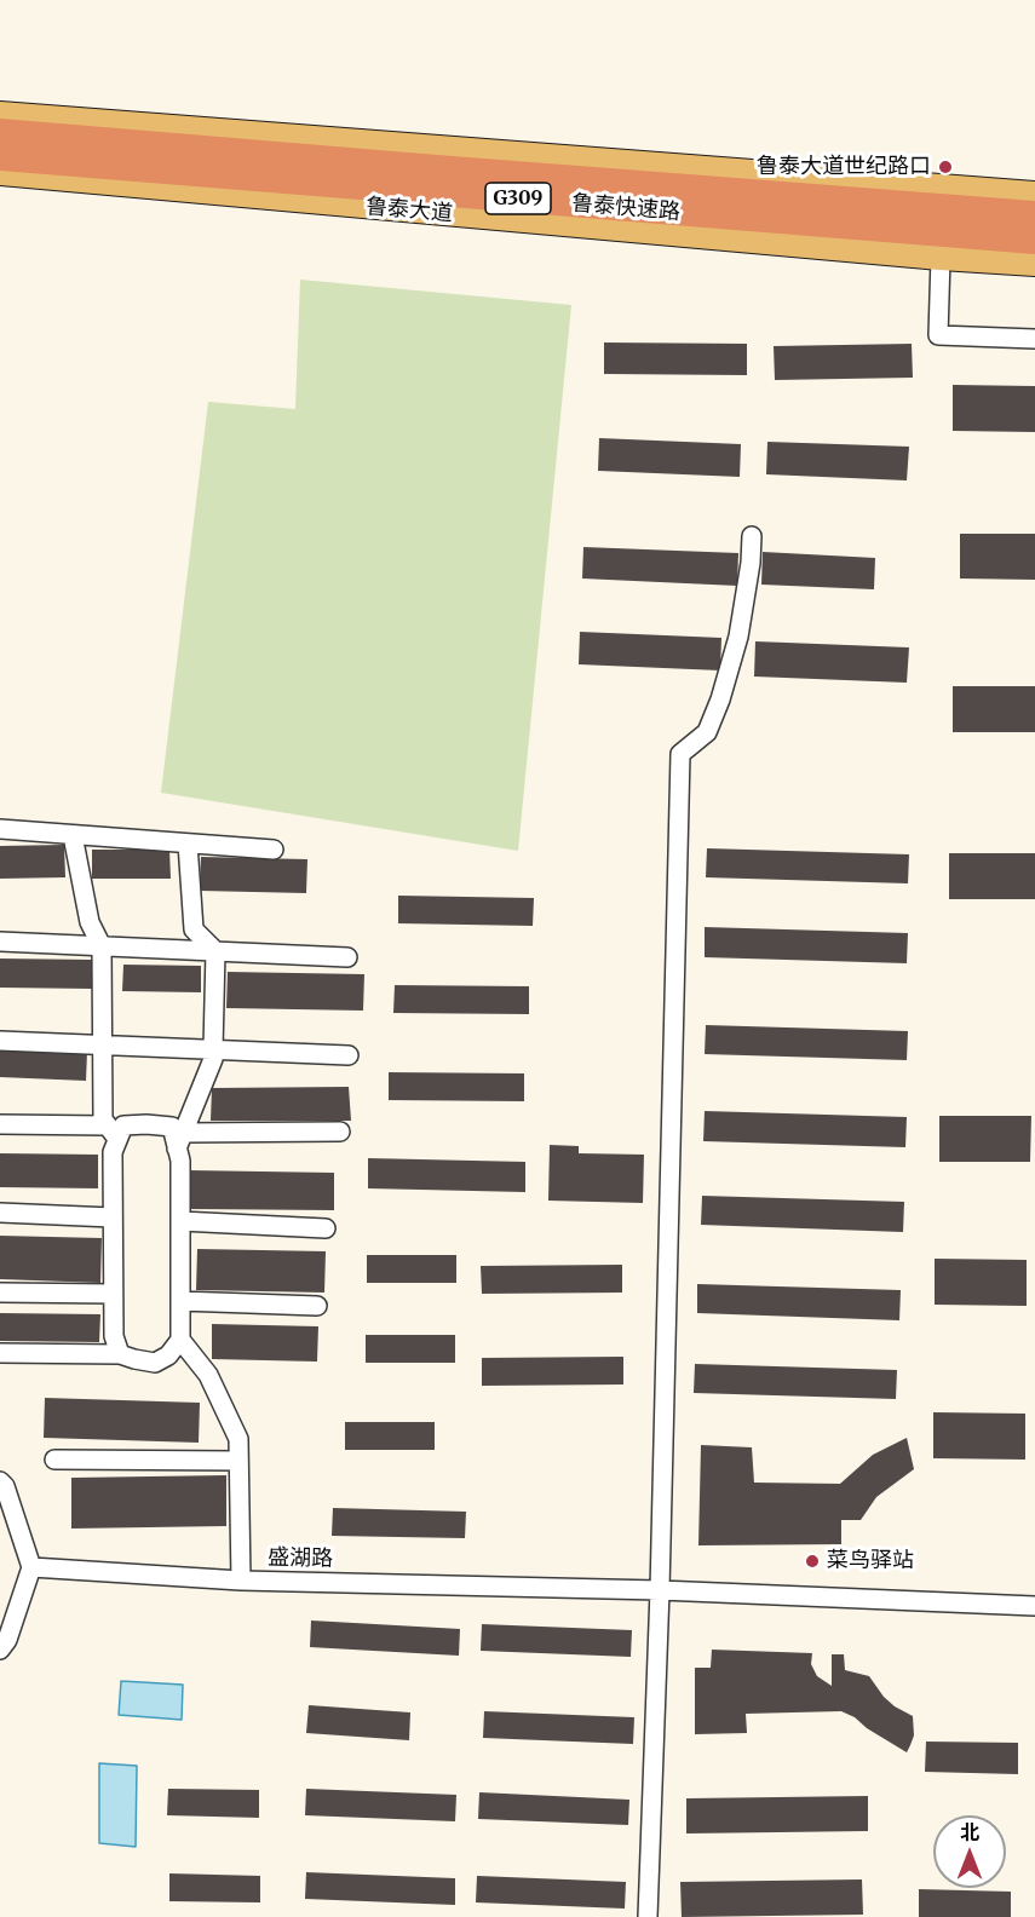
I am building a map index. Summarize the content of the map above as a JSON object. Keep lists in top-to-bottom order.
{
  "streets": {
    "highway": ["G309", "鲁泰快速路"],
    "main road": ["鲁泰大道"],
    "street": ["盛湖路"]
  },
  "places": ["鲁泰大道世纪路口", "菜鸟驿站"],
  "north": "top"
}
